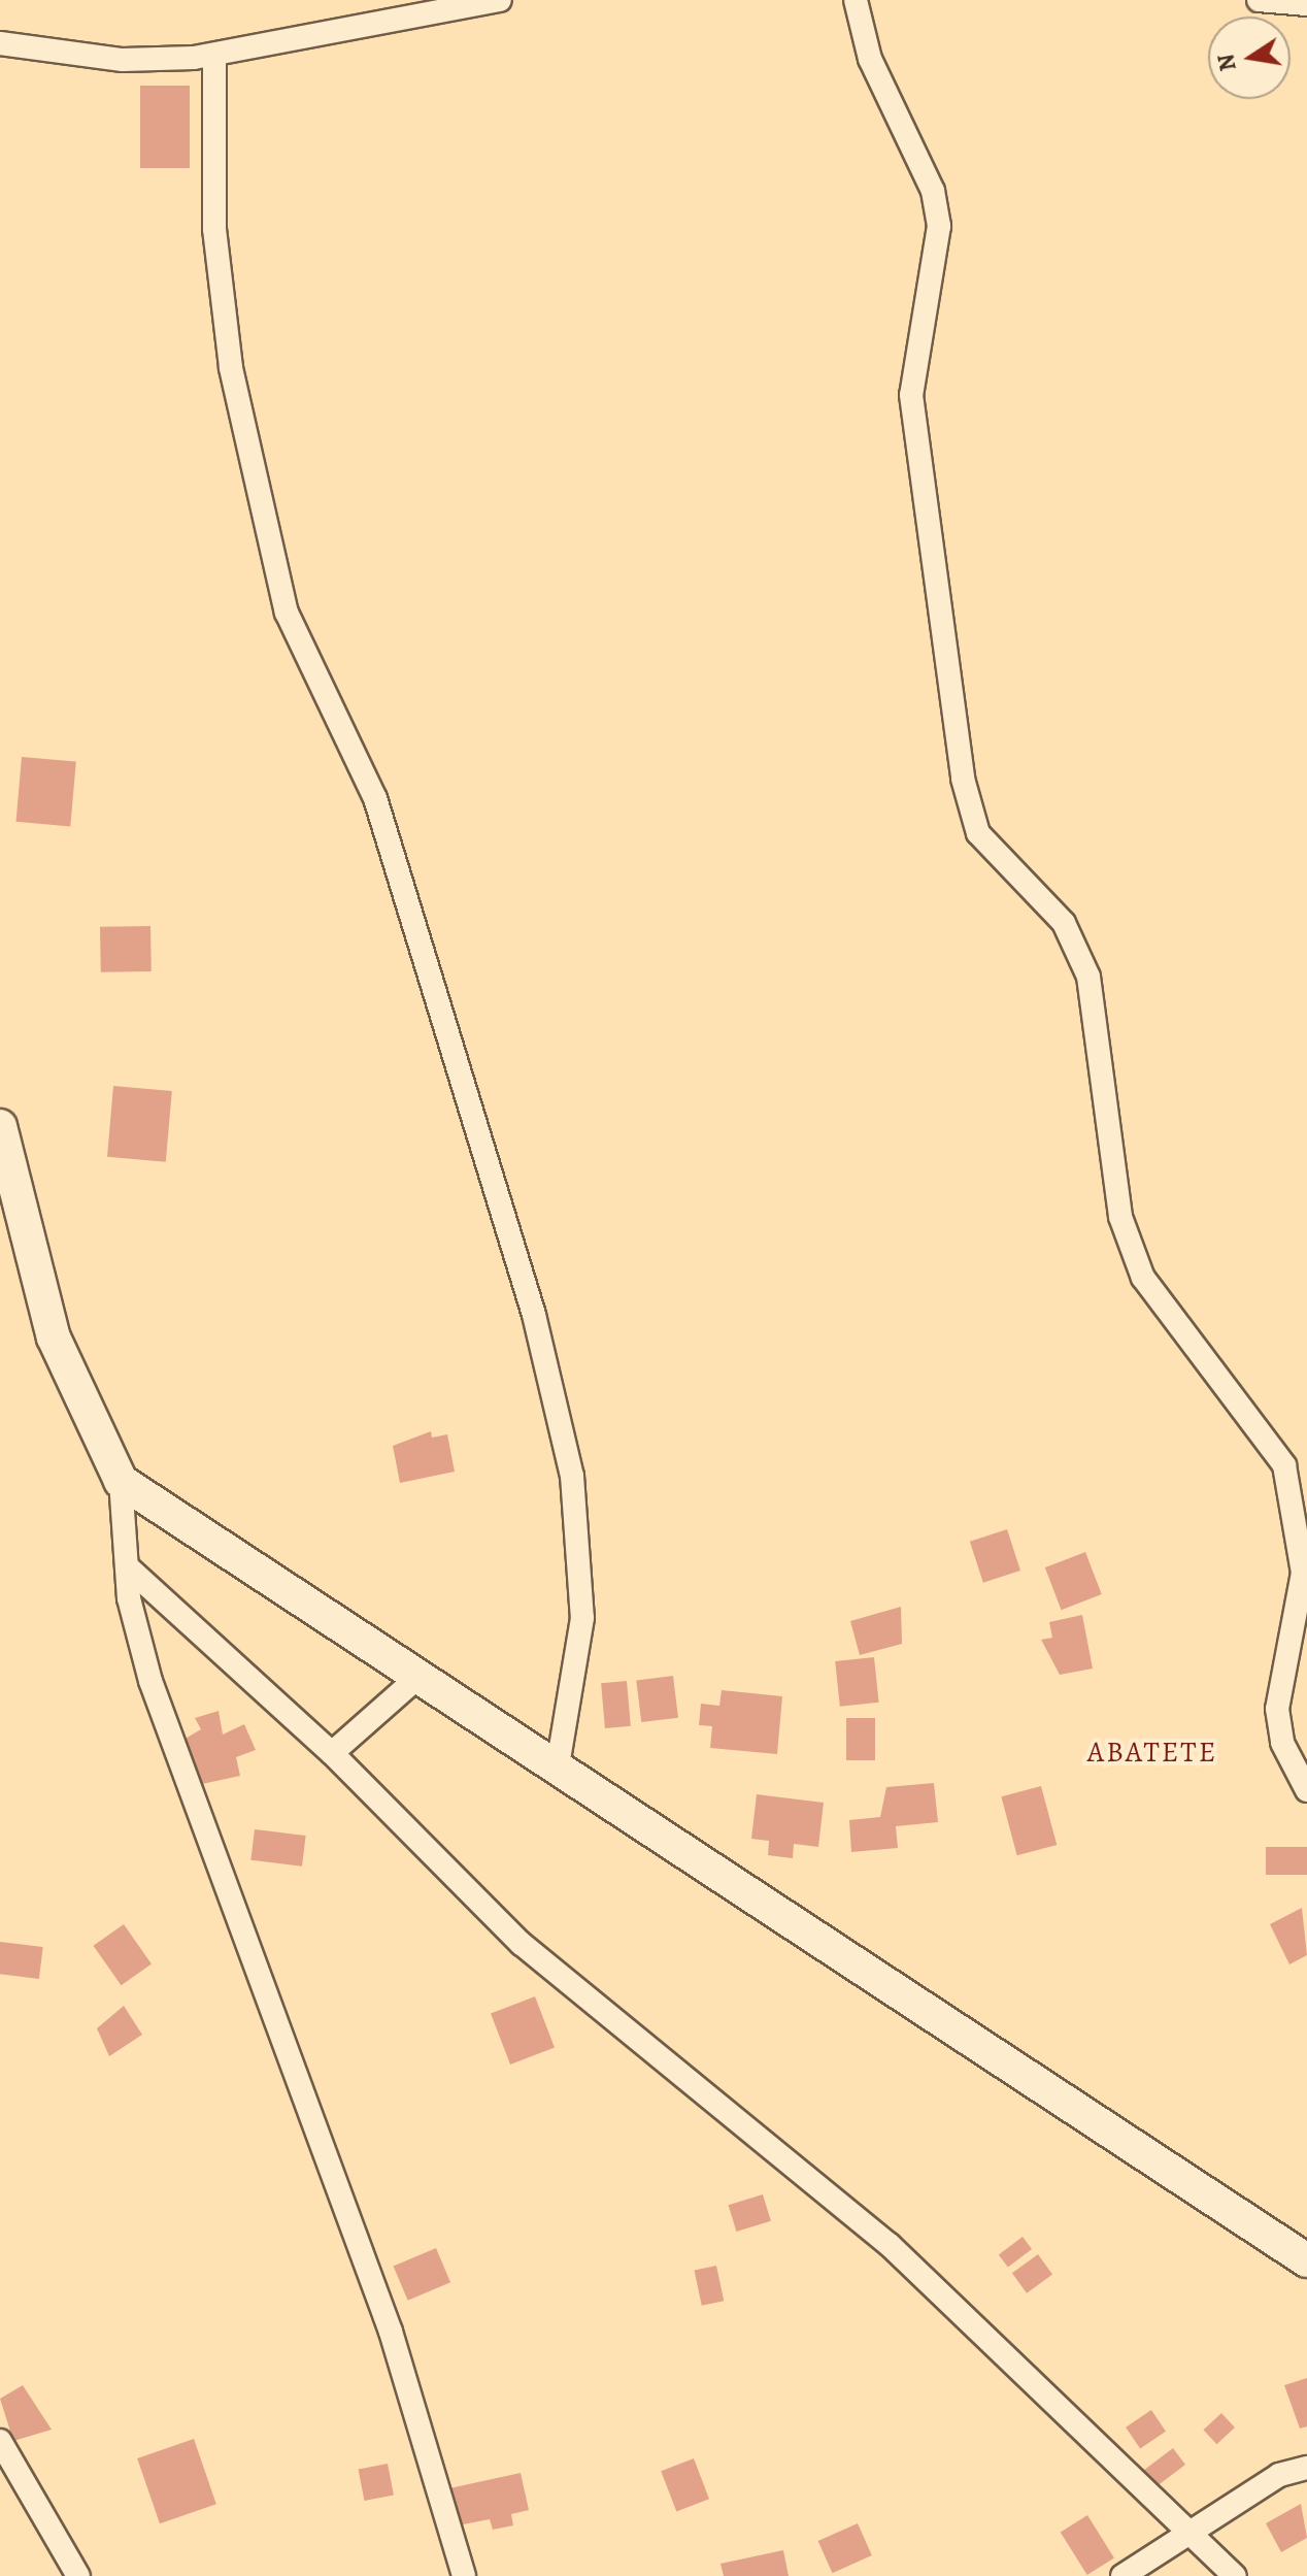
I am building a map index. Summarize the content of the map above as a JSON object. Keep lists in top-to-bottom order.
{
  "districts": ["ABATETE"],
  "north": "left"
}
